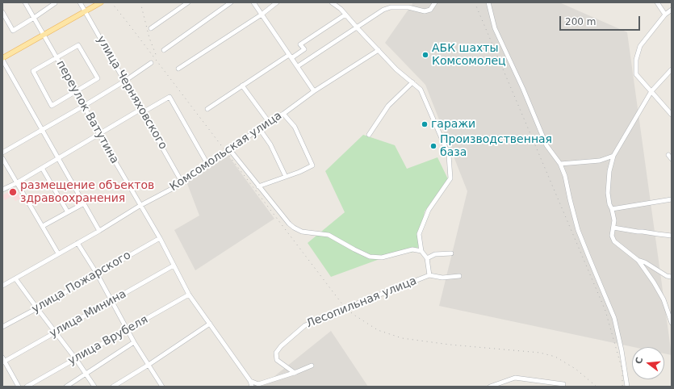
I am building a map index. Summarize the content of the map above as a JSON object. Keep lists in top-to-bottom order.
{
  "streets": {
    "street": [
      "улица Черняховского",
      "переулок Ватутина",
      "Комсомольская улица",
      "улица Пожарского",
      "Лесопильная улица",
      "улица Минина",
      "улица Врубеля"
    ]
  },
  "crossings": [
    ["улица Черняховского", "Комсомольская улица"],
    ["переулок Ватутина", "Комсомольская улица"],
    ["переулок Ватутина", "улица Пожарского"],
    ["переулок Ватутина", "улица Минина"],
    ["переулок Ватутина", "улица Врубеля"]
  ],
  "places": [
    "АБК шахты Комсомолец",
    "гаражи",
    "Производственная база",
    "размещение объектов здравоохранения"
  ],
  "scale_bar": "200 m",
  "north": "left"
}
